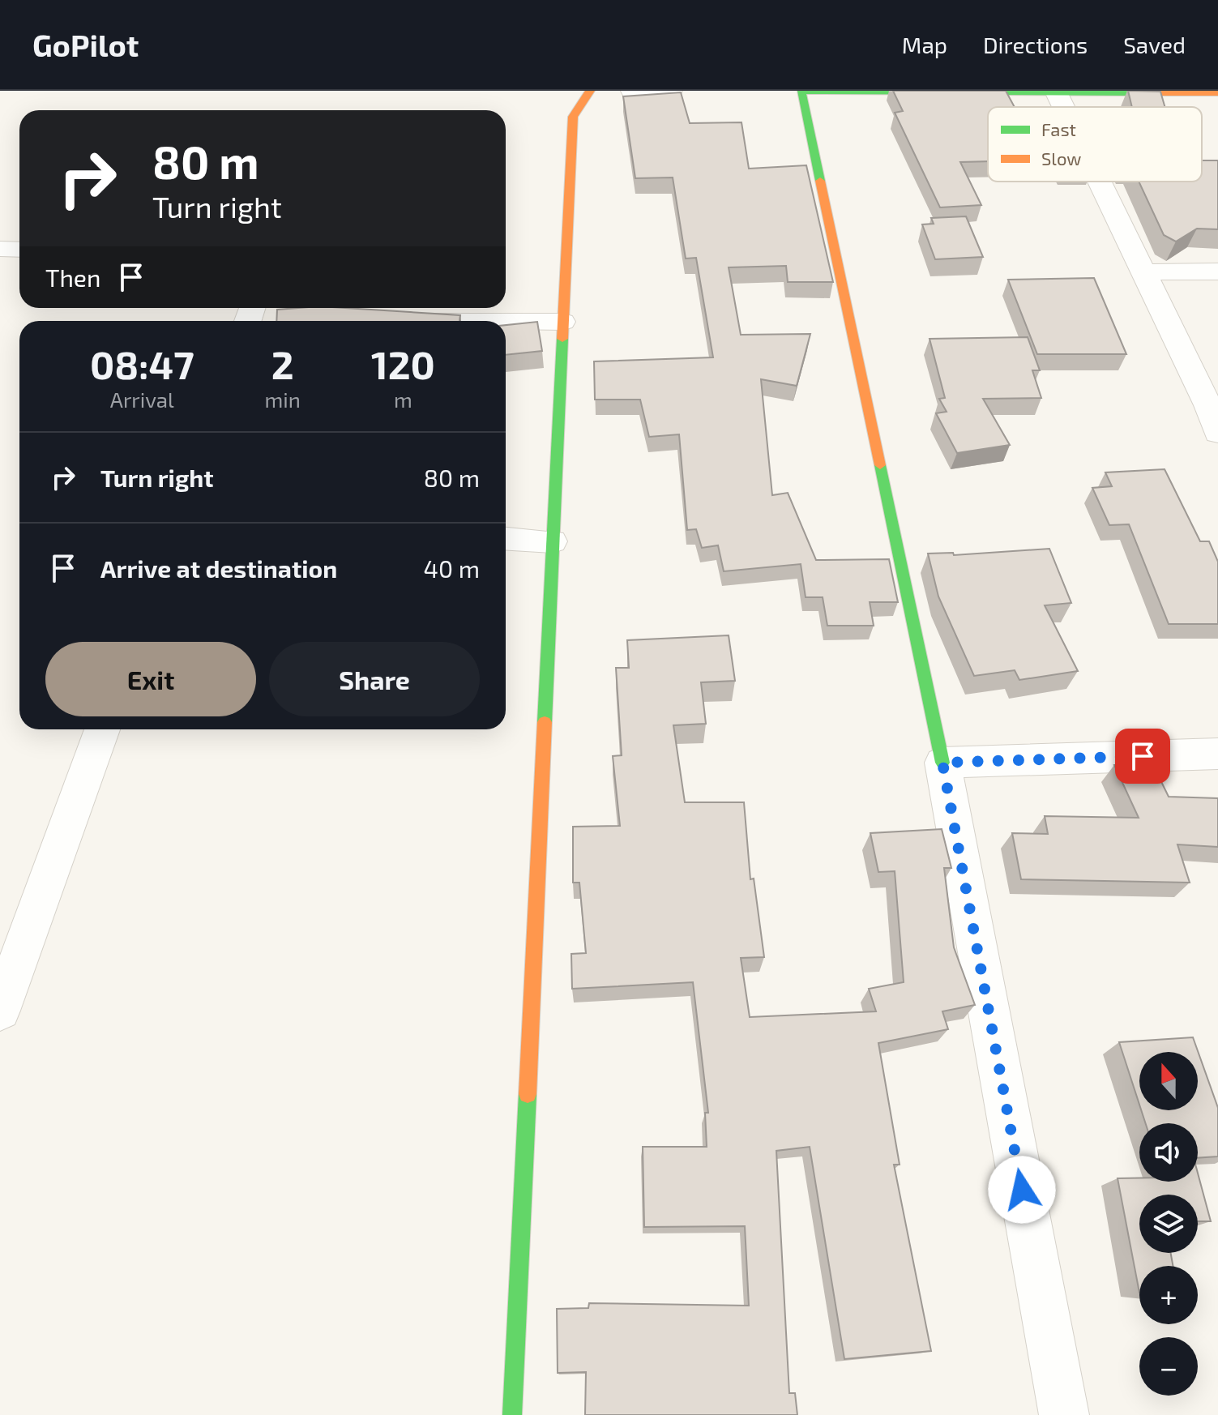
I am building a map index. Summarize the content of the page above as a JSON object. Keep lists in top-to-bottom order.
{
  "legend": ["Fast", "Slow"],
  "north": "top",
  "page": {
    "header": "GoPilot",
    "nav": ["Map", "Directions", "Saved"],
    "turn": ["80 m", "Turn right"],
    "then": "Then",
    "eta": [
      "08:47",
      "Arrival",
      "2",
      "min",
      "120",
      "m"
    ],
    "list": [
      {
        "name": "Turn right",
        "value": "80 m"
      },
      {
        "name": "Arrive at destination",
        "value": "40 m"
      }
    ],
    "buttons": ["Exit", "Share"],
    "map_buttons": ["+", "−"]
  }
}
